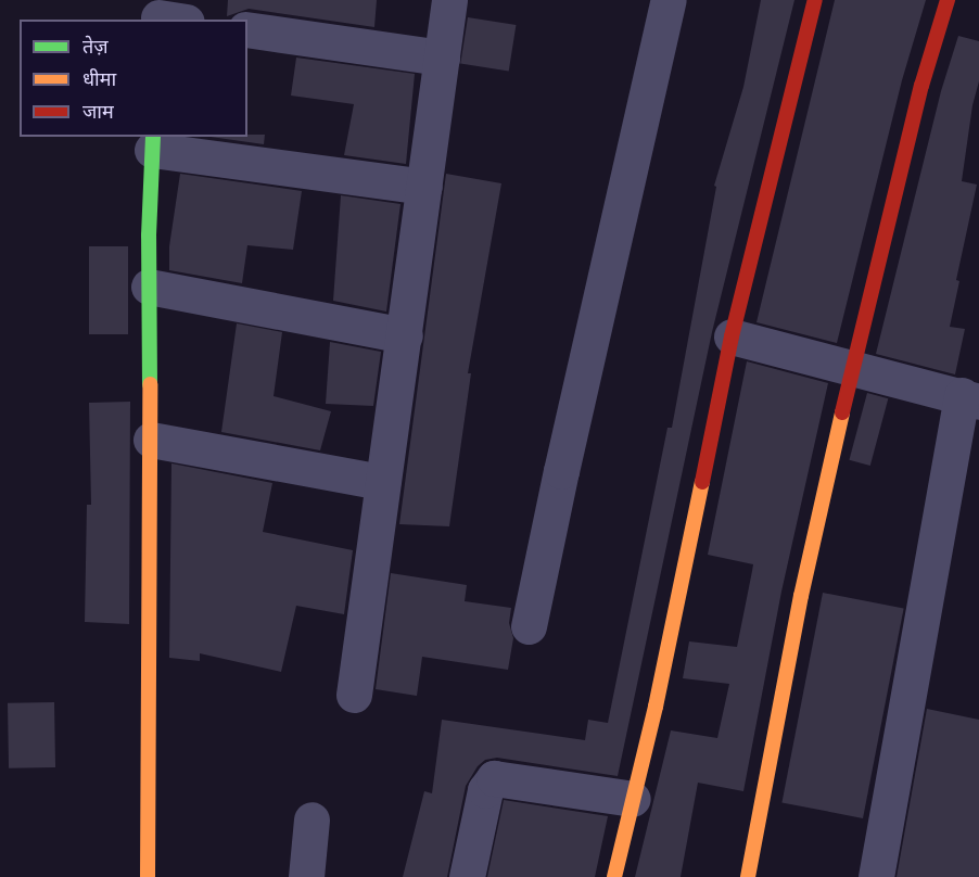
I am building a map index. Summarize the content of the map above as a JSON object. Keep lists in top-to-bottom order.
{
  "legend": ["तेज़", "धीमा", "जाम"]
}
